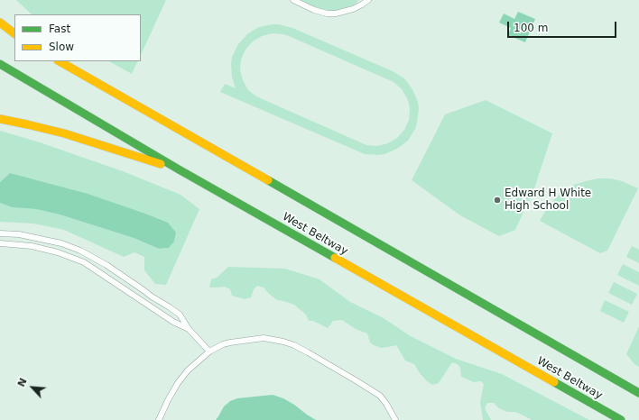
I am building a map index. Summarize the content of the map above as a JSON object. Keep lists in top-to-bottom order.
{
  "streets": {
    "highway": ["West Beltway"]
  },
  "places": ["Edward H White High School"],
  "legend": ["Fast", "Slow"],
  "scale_bar": "100 m",
  "north": "top left"
}
